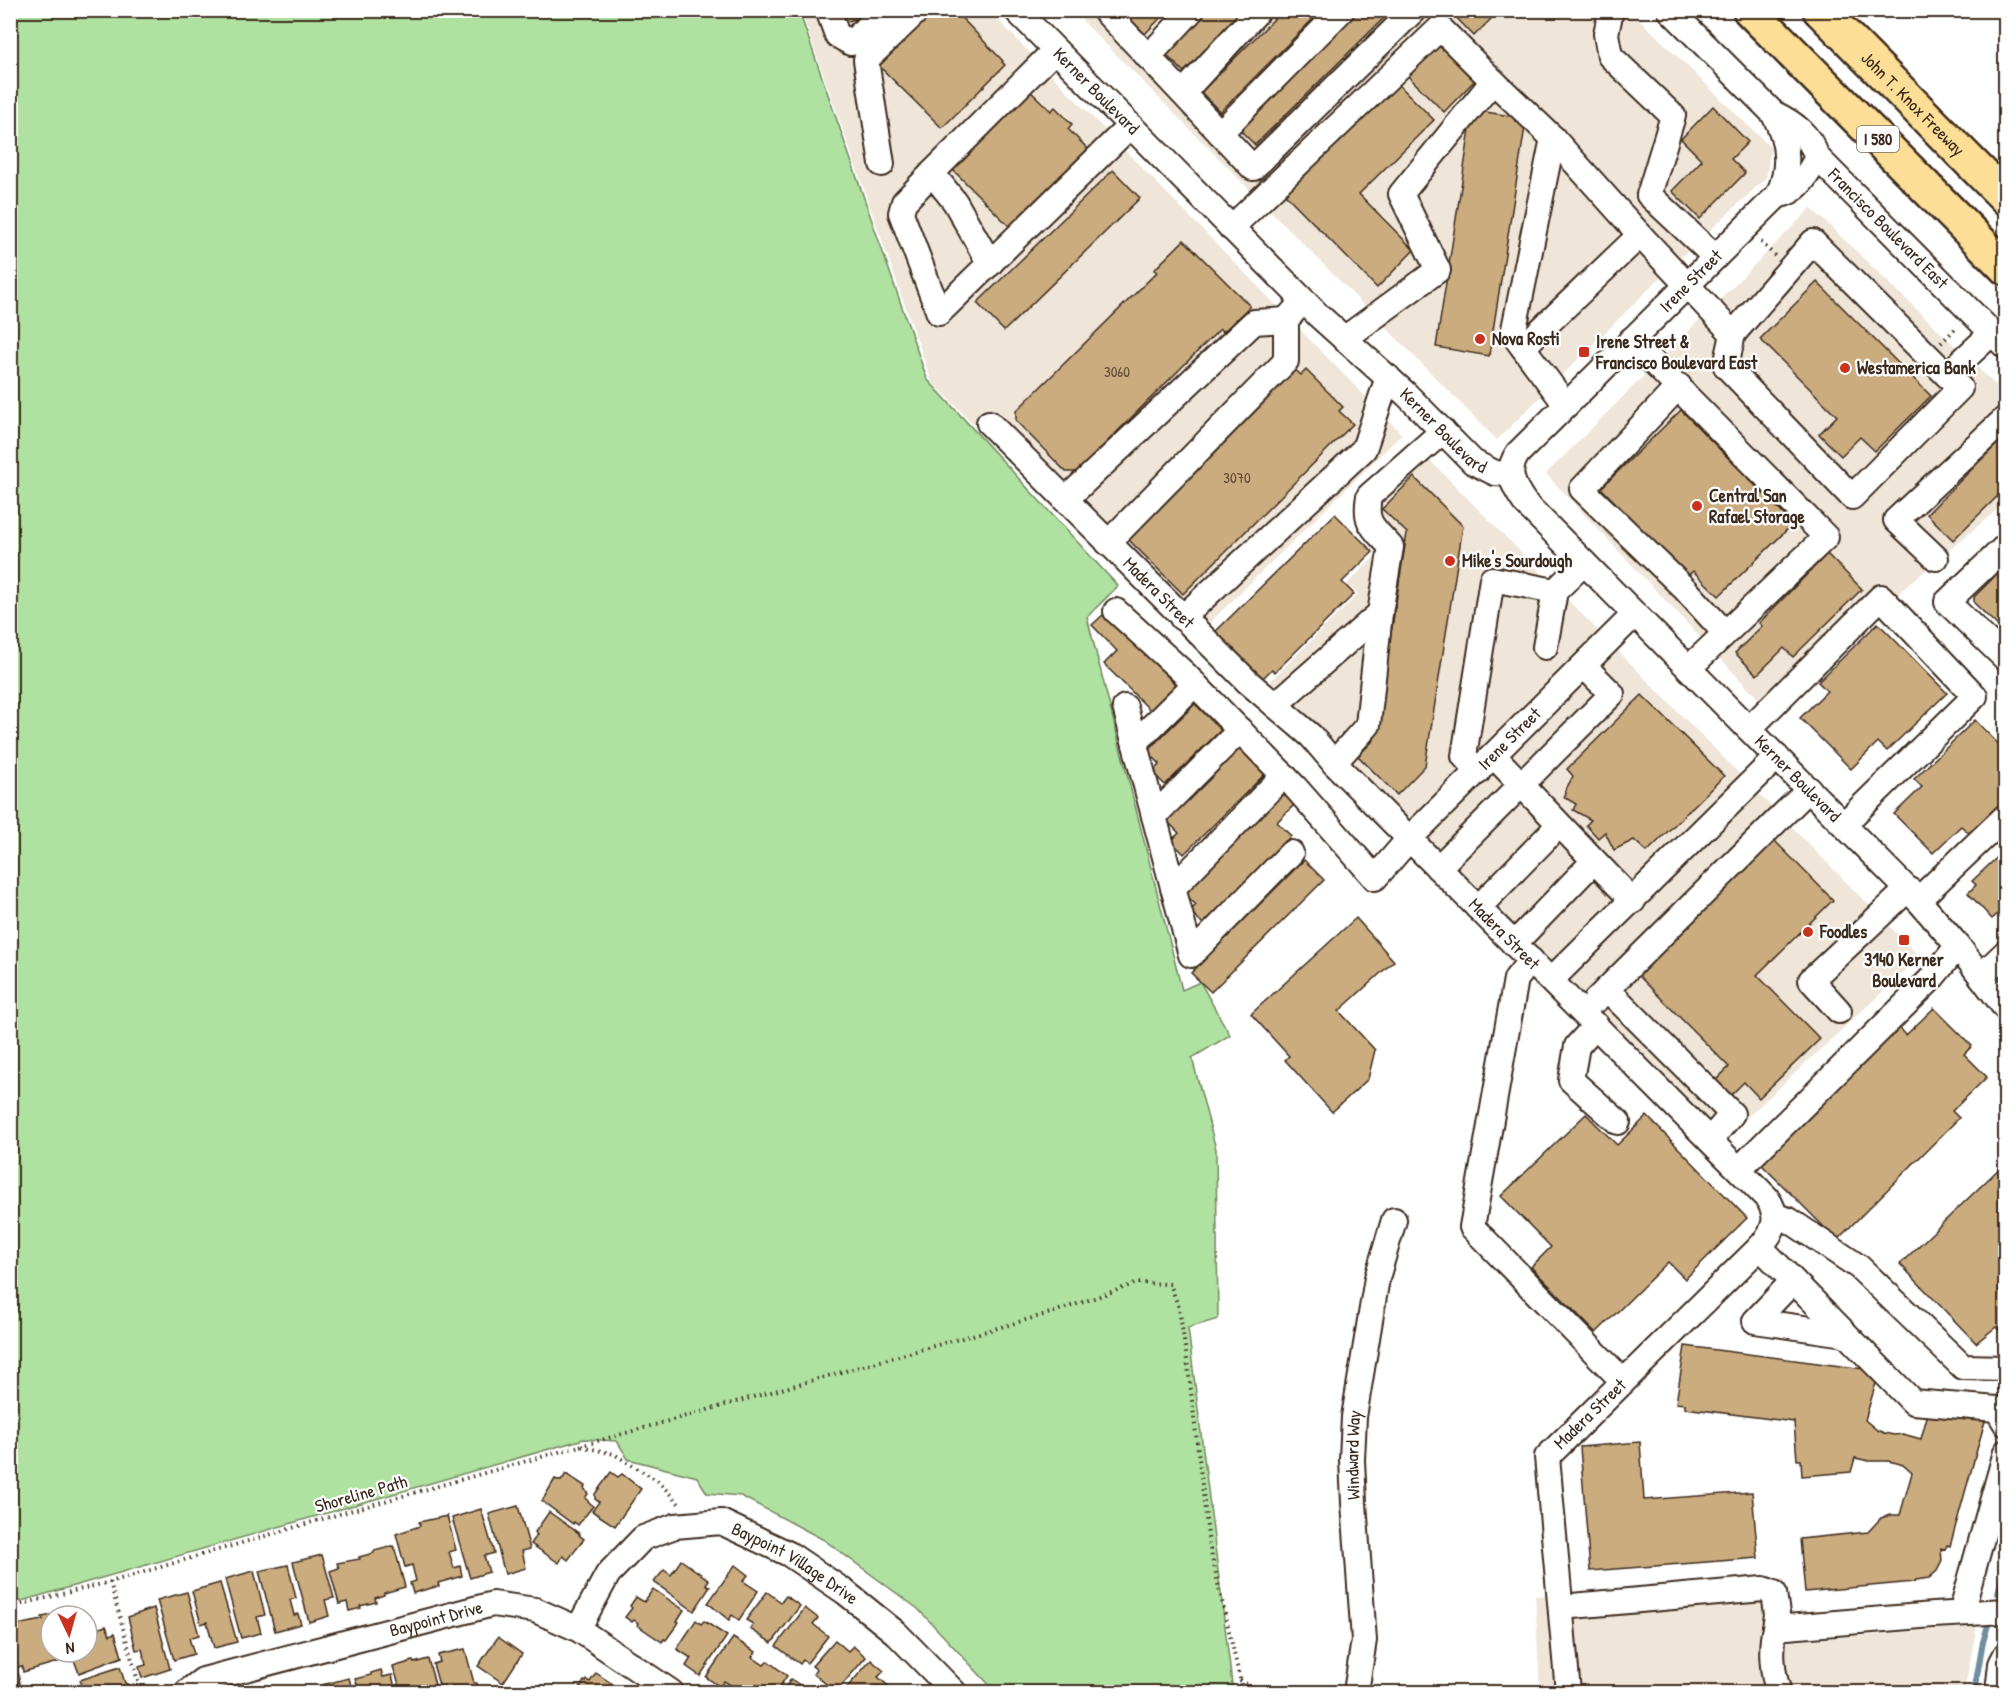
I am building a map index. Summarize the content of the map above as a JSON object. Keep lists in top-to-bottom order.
{
  "streets": {
    "highway": ["John T. Knox Freeway", "I 580"],
    "street": [
      "Kerner Boulevard",
      "Francisco Boulevard East",
      "Irene Street",
      "Madera Street",
      "Windward Way",
      "Baypoint Village Drive",
      "Baypoint Drive"
    ],
    "path": ["Shoreline Path"]
  },
  "crossings": [
    ["Kerner Boulevard", "Irene Street"],
    ["Francisco Boulevard East", "Irene Street"],
    ["Irene Street", "Madera Street"],
    ["Shoreline Path", "Baypoint Village Drive"],
    ["Baypoint Village Drive", "Baypoint Drive"]
  ],
  "places": {
    "other": [
      "Nova Rosti",
      "Westamerica Bank",
      "Central San Rafael Storage",
      "Mike's Sourdough",
      "Foodles"
    ],
    "transit": ["Irene Street & Francisco Boulevard East", "3140 Kerner Boulevard"]
  },
  "house_numbers": ["3060", "3070"],
  "north": "bottom"
}
